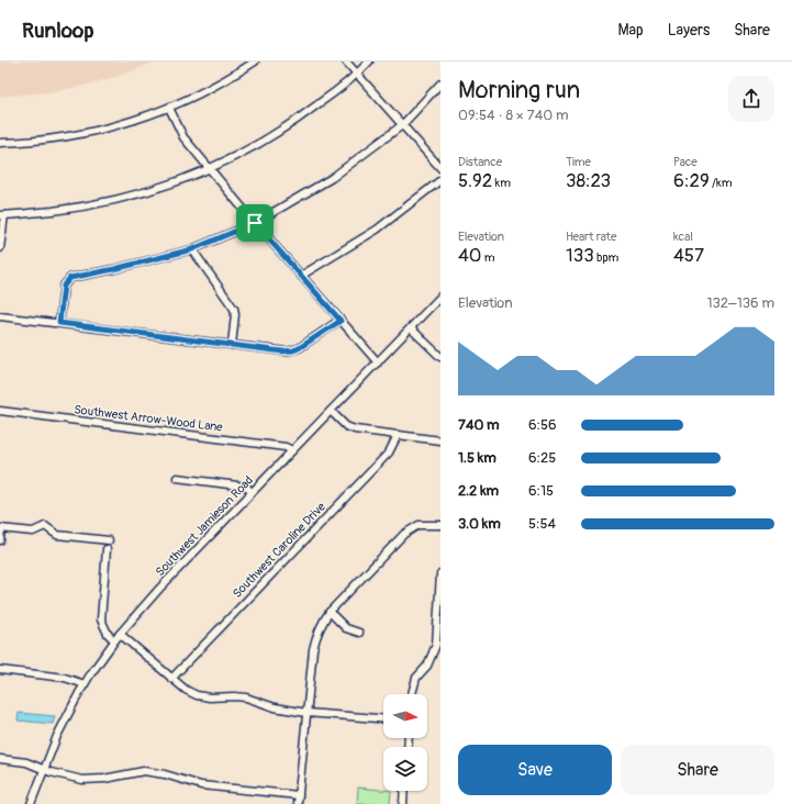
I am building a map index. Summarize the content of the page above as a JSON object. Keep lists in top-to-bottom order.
{
  "streets": {
    "street": ["Southwest Arrow-Wood Lane", "Southwest Jamieson Road", "Southwest Caroline Drive"]
  },
  "crossings": [
    ["Southwest Arrow-Wood Lane", "Southwest Jamieson Road"]
  ],
  "north": "right",
  "page": {
    "header": "Runloop",
    "nav": ["Map", "Layers", "Share"],
    "heading": ["Morning run", "09:54 · 8 × 740 m"],
    "stats": [
      ["Distance", "5.92 km"],
      ["Time", "38:23"],
      ["Pace", "6:29 /km"],
      ["Elevation", "40 m"],
      ["Heart rate", "133 bpm"],
      ["kcal", "457"]
    ],
    "chart": ["Elevation", "132–136 m"],
    "list": [
      {
        "name": "740 m",
        "note": "6:56"
      },
      {
        "name": "1.5 km",
        "note": "6:25"
      },
      {
        "name": "2.2 km",
        "note": "6:15"
      },
      {
        "name": "3.0 km",
        "note": "5:54"
      }
    ],
    "buttons": ["Save", "Share"]
  }
}
